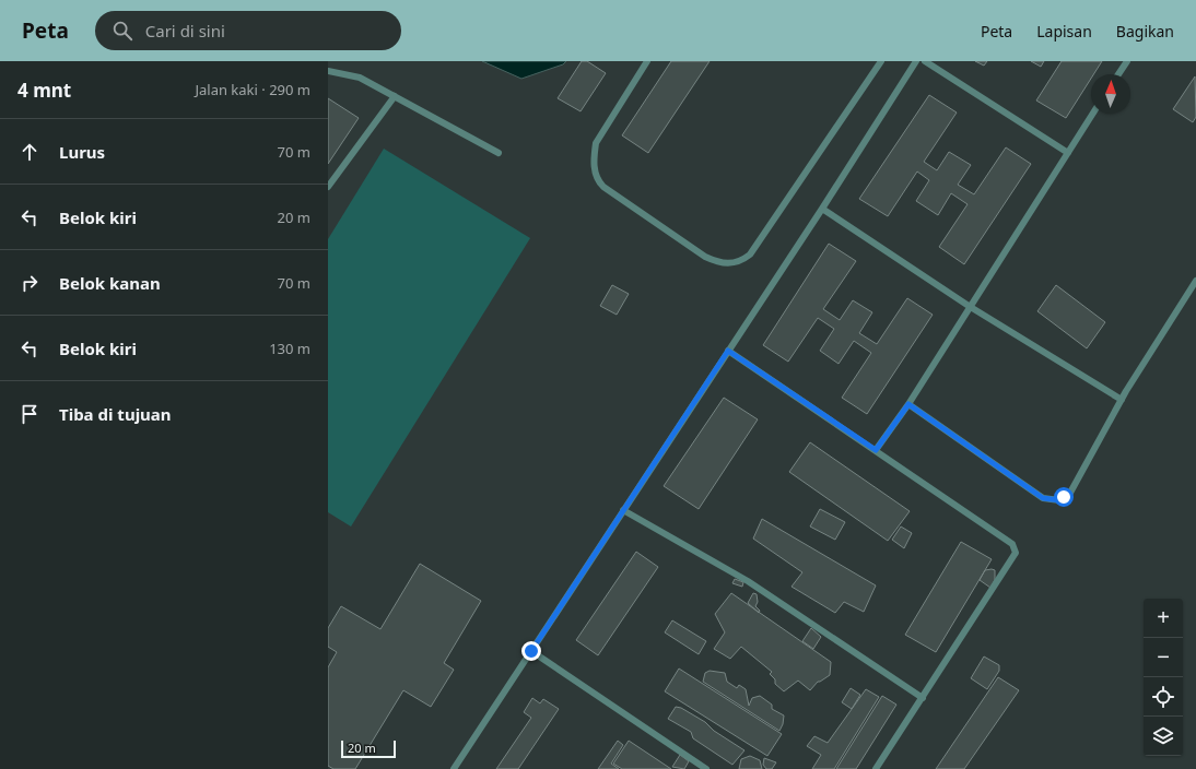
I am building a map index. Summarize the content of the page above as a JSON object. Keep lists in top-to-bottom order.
{
  "scale_bar": "20 m",
  "north": "top",
  "page": {
    "header": "Peta",
    "search": "Cari di sini",
    "nav": ["Peta", "Lapisan", "Bagikan"],
    "heading": ["4 mnt", "Jalan kaki · 290 m"],
    "list": [
      ["Lurus", "70 m"],
      ["Belok kiri", "20 m"],
      ["Belok kanan", "70 m"],
      ["Belok kiri", "130 m"],
      "Tiba di tujuan"
    ],
    "map_buttons": ["+", "−"],
    "scale": "20 m"
  }
}
